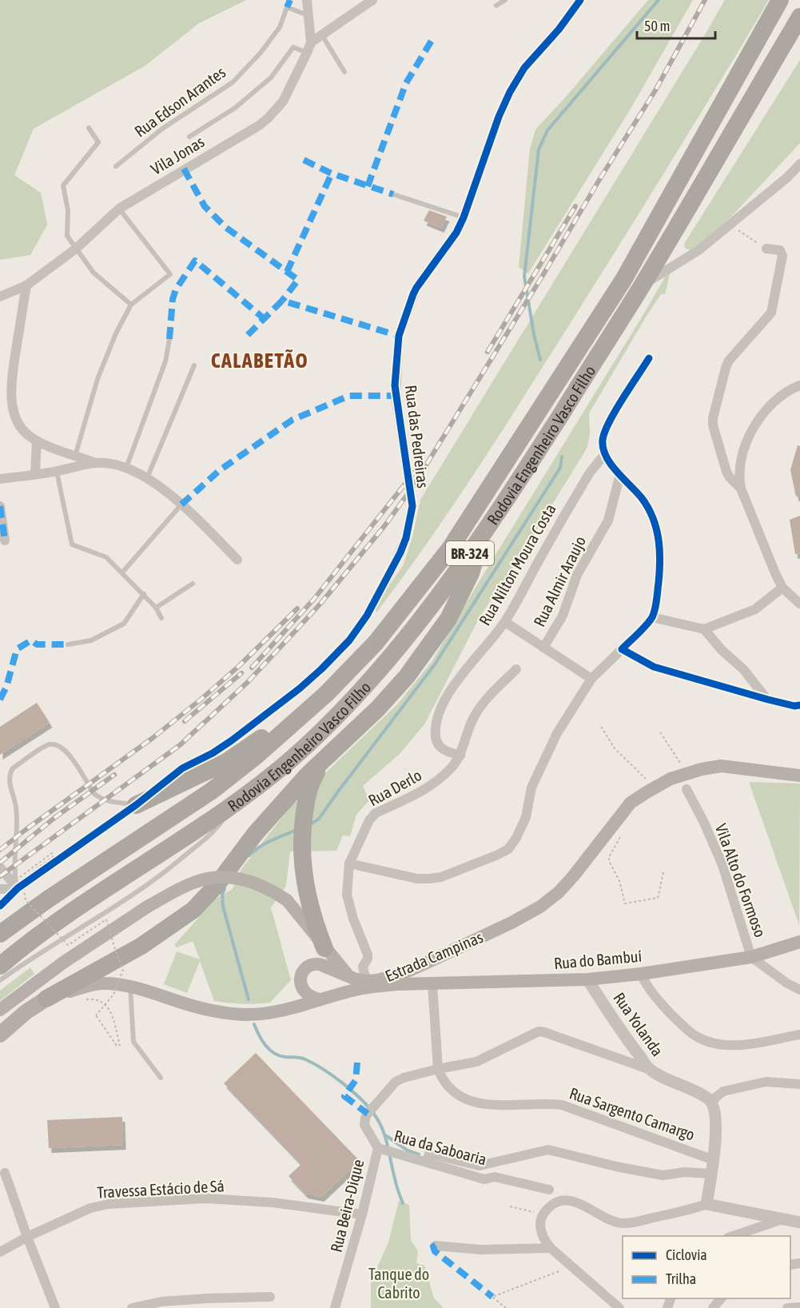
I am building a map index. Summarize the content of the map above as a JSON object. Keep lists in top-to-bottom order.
{
  "streets": {
    "highway": ["Rodovia Engenheiro Vasco Filho", "BR-324"],
    "main road": ["Estrada Campinas", "Rua do Bambuí"],
    "street": [
      "Vila Jonas",
      "Rua das Pedreiras",
      "Rua Nilton Moura Costa",
      "Rua Almir Araujo",
      "Rua Derlo",
      "Vila Alto do Formoso",
      "Rua Yolanda",
      "Rua Sargento Camargo",
      "Rua da Saboaria",
      "Travessa Estácio de Sá",
      "Rua Beira-Dique"
    ],
    "lane": ["Rua Edson Arantes"]
  },
  "crossings": [
    ["Rua Edson Arantes", "Vila Jonas"],
    ["Rua Nilton Moura Costa", "Rua Derlo"],
    ["Rua Derlo", "Estrada Campinas"],
    ["Vila Alto do Formoso", "Rua do Bambuí"],
    ["Estrada Campinas", "Rua do Bambuí"],
    ["Rua do Bambuí", "Rua Yolanda"],
    ["Rua do Bambuí", "Rua Sargento Camargo"],
    ["Rua Sargento Camargo", "Rua Beira-Dique"],
    ["Rua da Saboaria", "Rua Beira-Dique"],
    ["Travessa Estácio de Sá", "Rua Beira-Dique"]
  ],
  "districts": ["CALABETÃO"],
  "parks": ["Tanque do Cabrito"],
  "legend": ["Ciclovia", "Trilha"],
  "scale_bar": "50 m"
}
